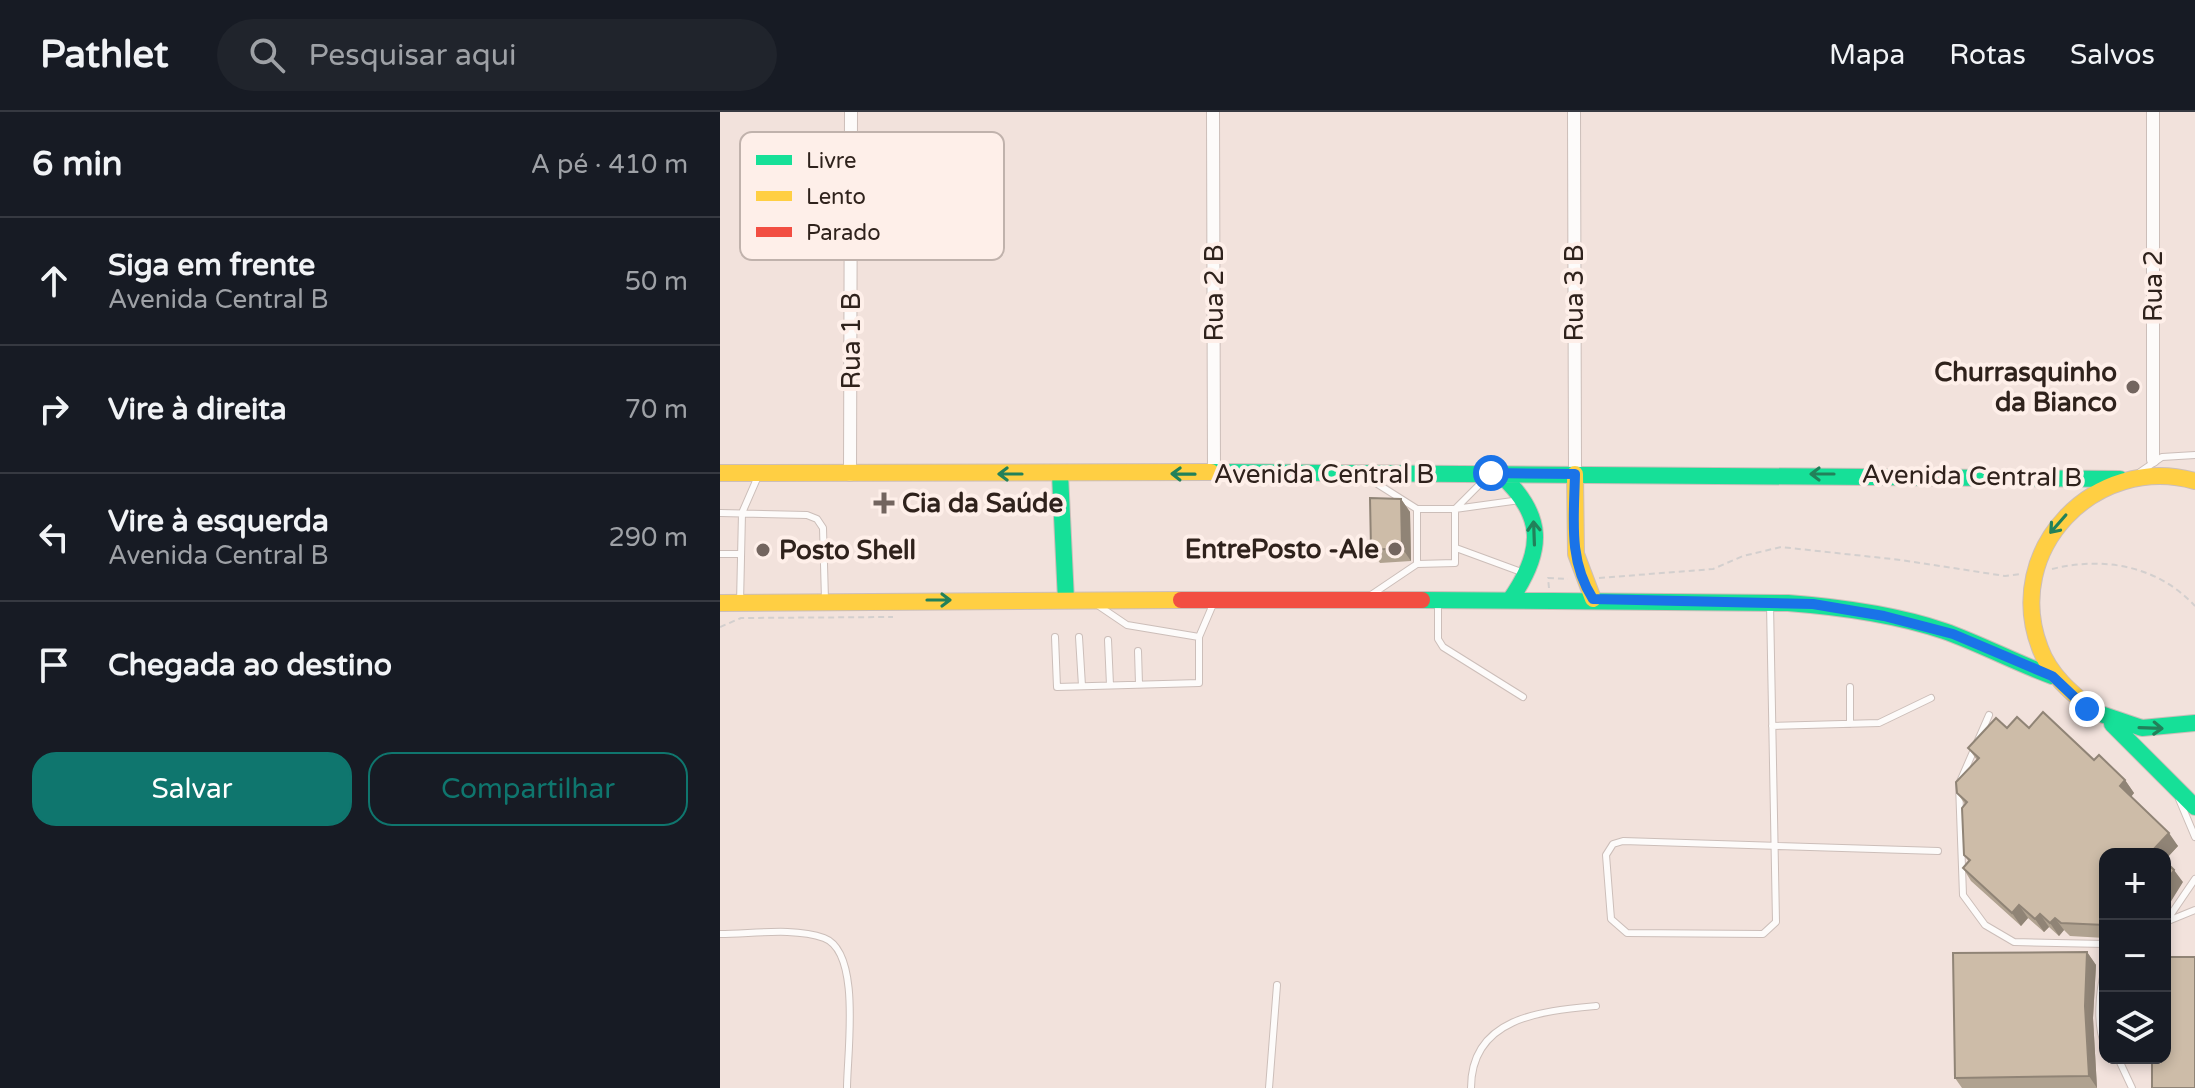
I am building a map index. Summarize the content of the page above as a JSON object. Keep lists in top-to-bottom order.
{
  "streets": {
    "main road": ["Avenida Central B"],
    "street": [
      "Rua 2",
      "Rua 2 B",
      "Rua 3 B",
      "Rua 1 B"
    ]
  },
  "crossings": [
    ["Rua 2 B", "Avenida Central B"],
    ["Rua 3 B", "Avenida Central B"],
    ["Rua 1 B", "Avenida Central B"]
  ],
  "places": {
    "other": ["Churrasquinho da Bianco", "EntrePosto -Ale", "Posto Shell"],
    "health": ["Cia da Saúde"]
  },
  "legend": ["Livre", "Lento", "Parado"],
  "page": {
    "header": "Pathlet",
    "search": "Pesquisar aqui",
    "nav": ["Mapa", "Rotas", "Salvos"],
    "heading": ["6 min", "A pé · 410 m"],
    "list": [
      ["Siga em frente", "Avenida Central B", "50 m"],
      ["Vire à direita", "70 m"],
      ["Vire à esquerda", "Avenida Central B", "290 m"],
      "Chegada ao destino"
    ],
    "buttons": ["Salvar", "Compartilhar"],
    "map_buttons": ["+", "−"]
  }
}
